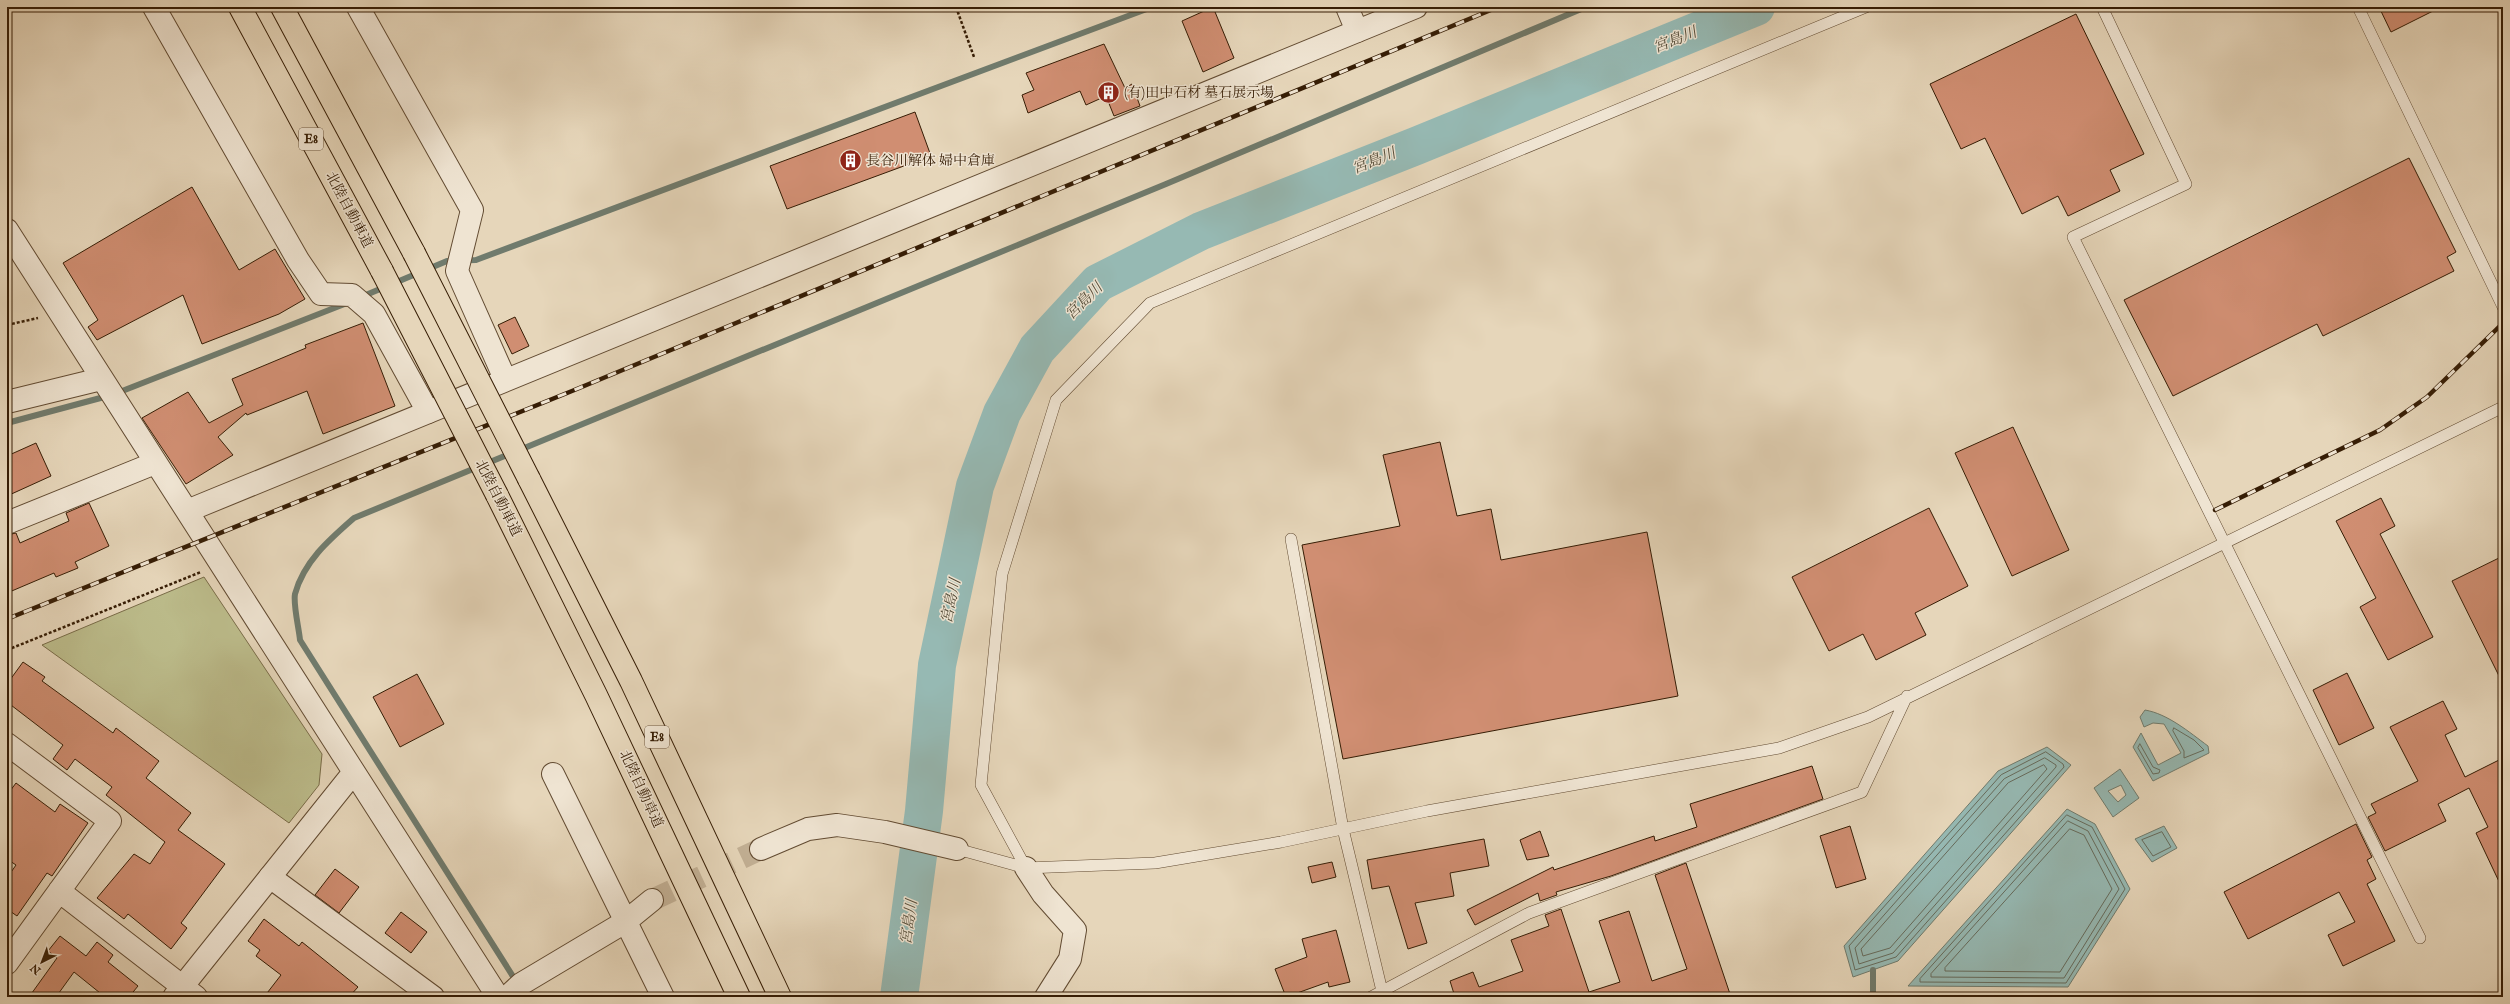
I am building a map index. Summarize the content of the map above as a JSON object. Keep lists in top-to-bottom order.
{
  "streets": {
    "highway": ["E8", "北陸自動車道"]
  },
  "water": ["宮島川"],
  "places": {
    "building": ["(有)田中石材 墓石展示場", "長谷川解体 婦中倉庫"]
  },
  "north": "bottom left"
}
